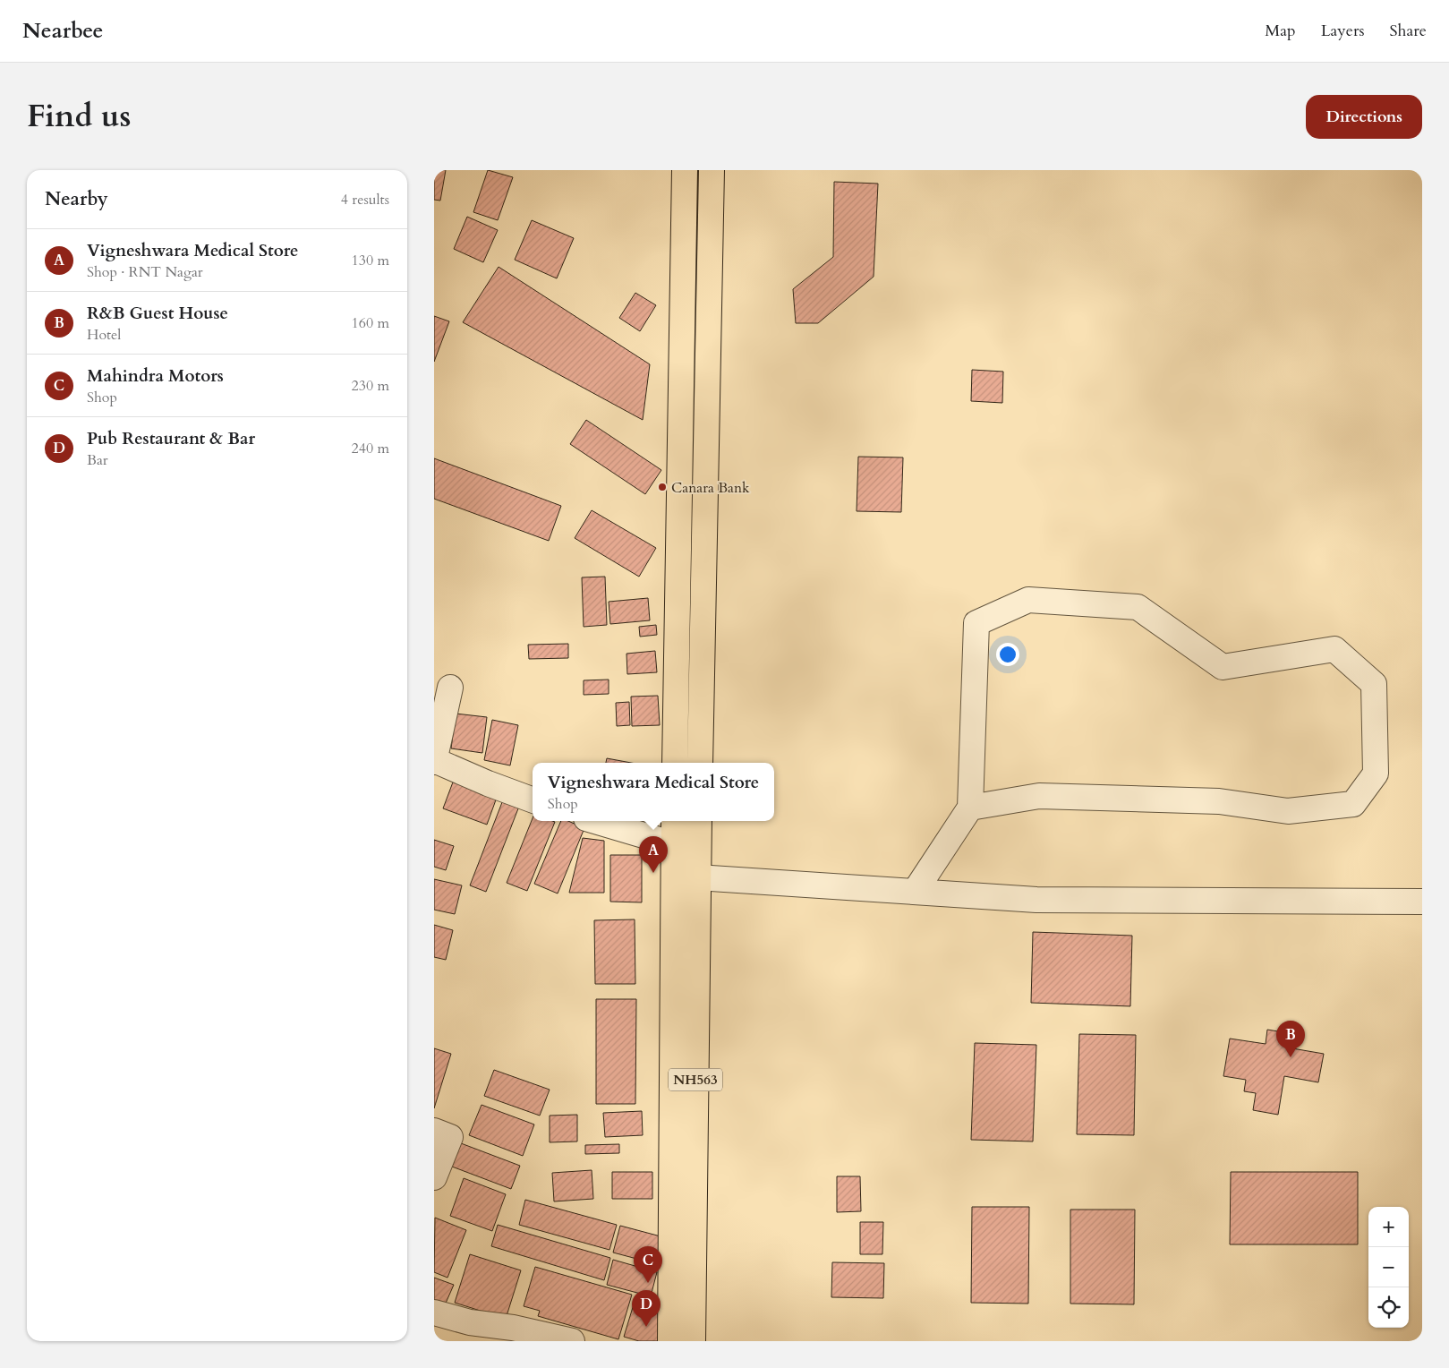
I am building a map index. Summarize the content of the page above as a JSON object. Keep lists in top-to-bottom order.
{
  "streets": {
    "highway": ["NH563"]
  },
  "places": ["Canara Bank"],
  "page": {
    "header": "Nearbee",
    "nav": ["Map", "Layers", "Share"],
    "title": "Find us",
    "buttons": "Directions",
    "heading": ["Nearby", "4 results"],
    "list": [
      {
        "mark": "A",
        "name": "Vigneshwara Medical Store",
        "note": "Shop · RNT Nagar",
        "value": "130 m"
      },
      {
        "mark": "B",
        "name": "R&B Guest House",
        "note": "Hotel",
        "value": "160 m"
      },
      {
        "mark": "C",
        "name": "Mahindra Motors",
        "note": "Shop",
        "value": "230 m"
      },
      {
        "mark": "D",
        "name": "Pub Restaurant & Bar",
        "note": "Bar",
        "value": "240 m"
      }
    ],
    "popup": ["Vigneshwara Medical Store", "Shop"],
    "pins": [
      "A",
      "B",
      "C",
      "D"
    ],
    "map_buttons": ["+", "−"]
  }
}
